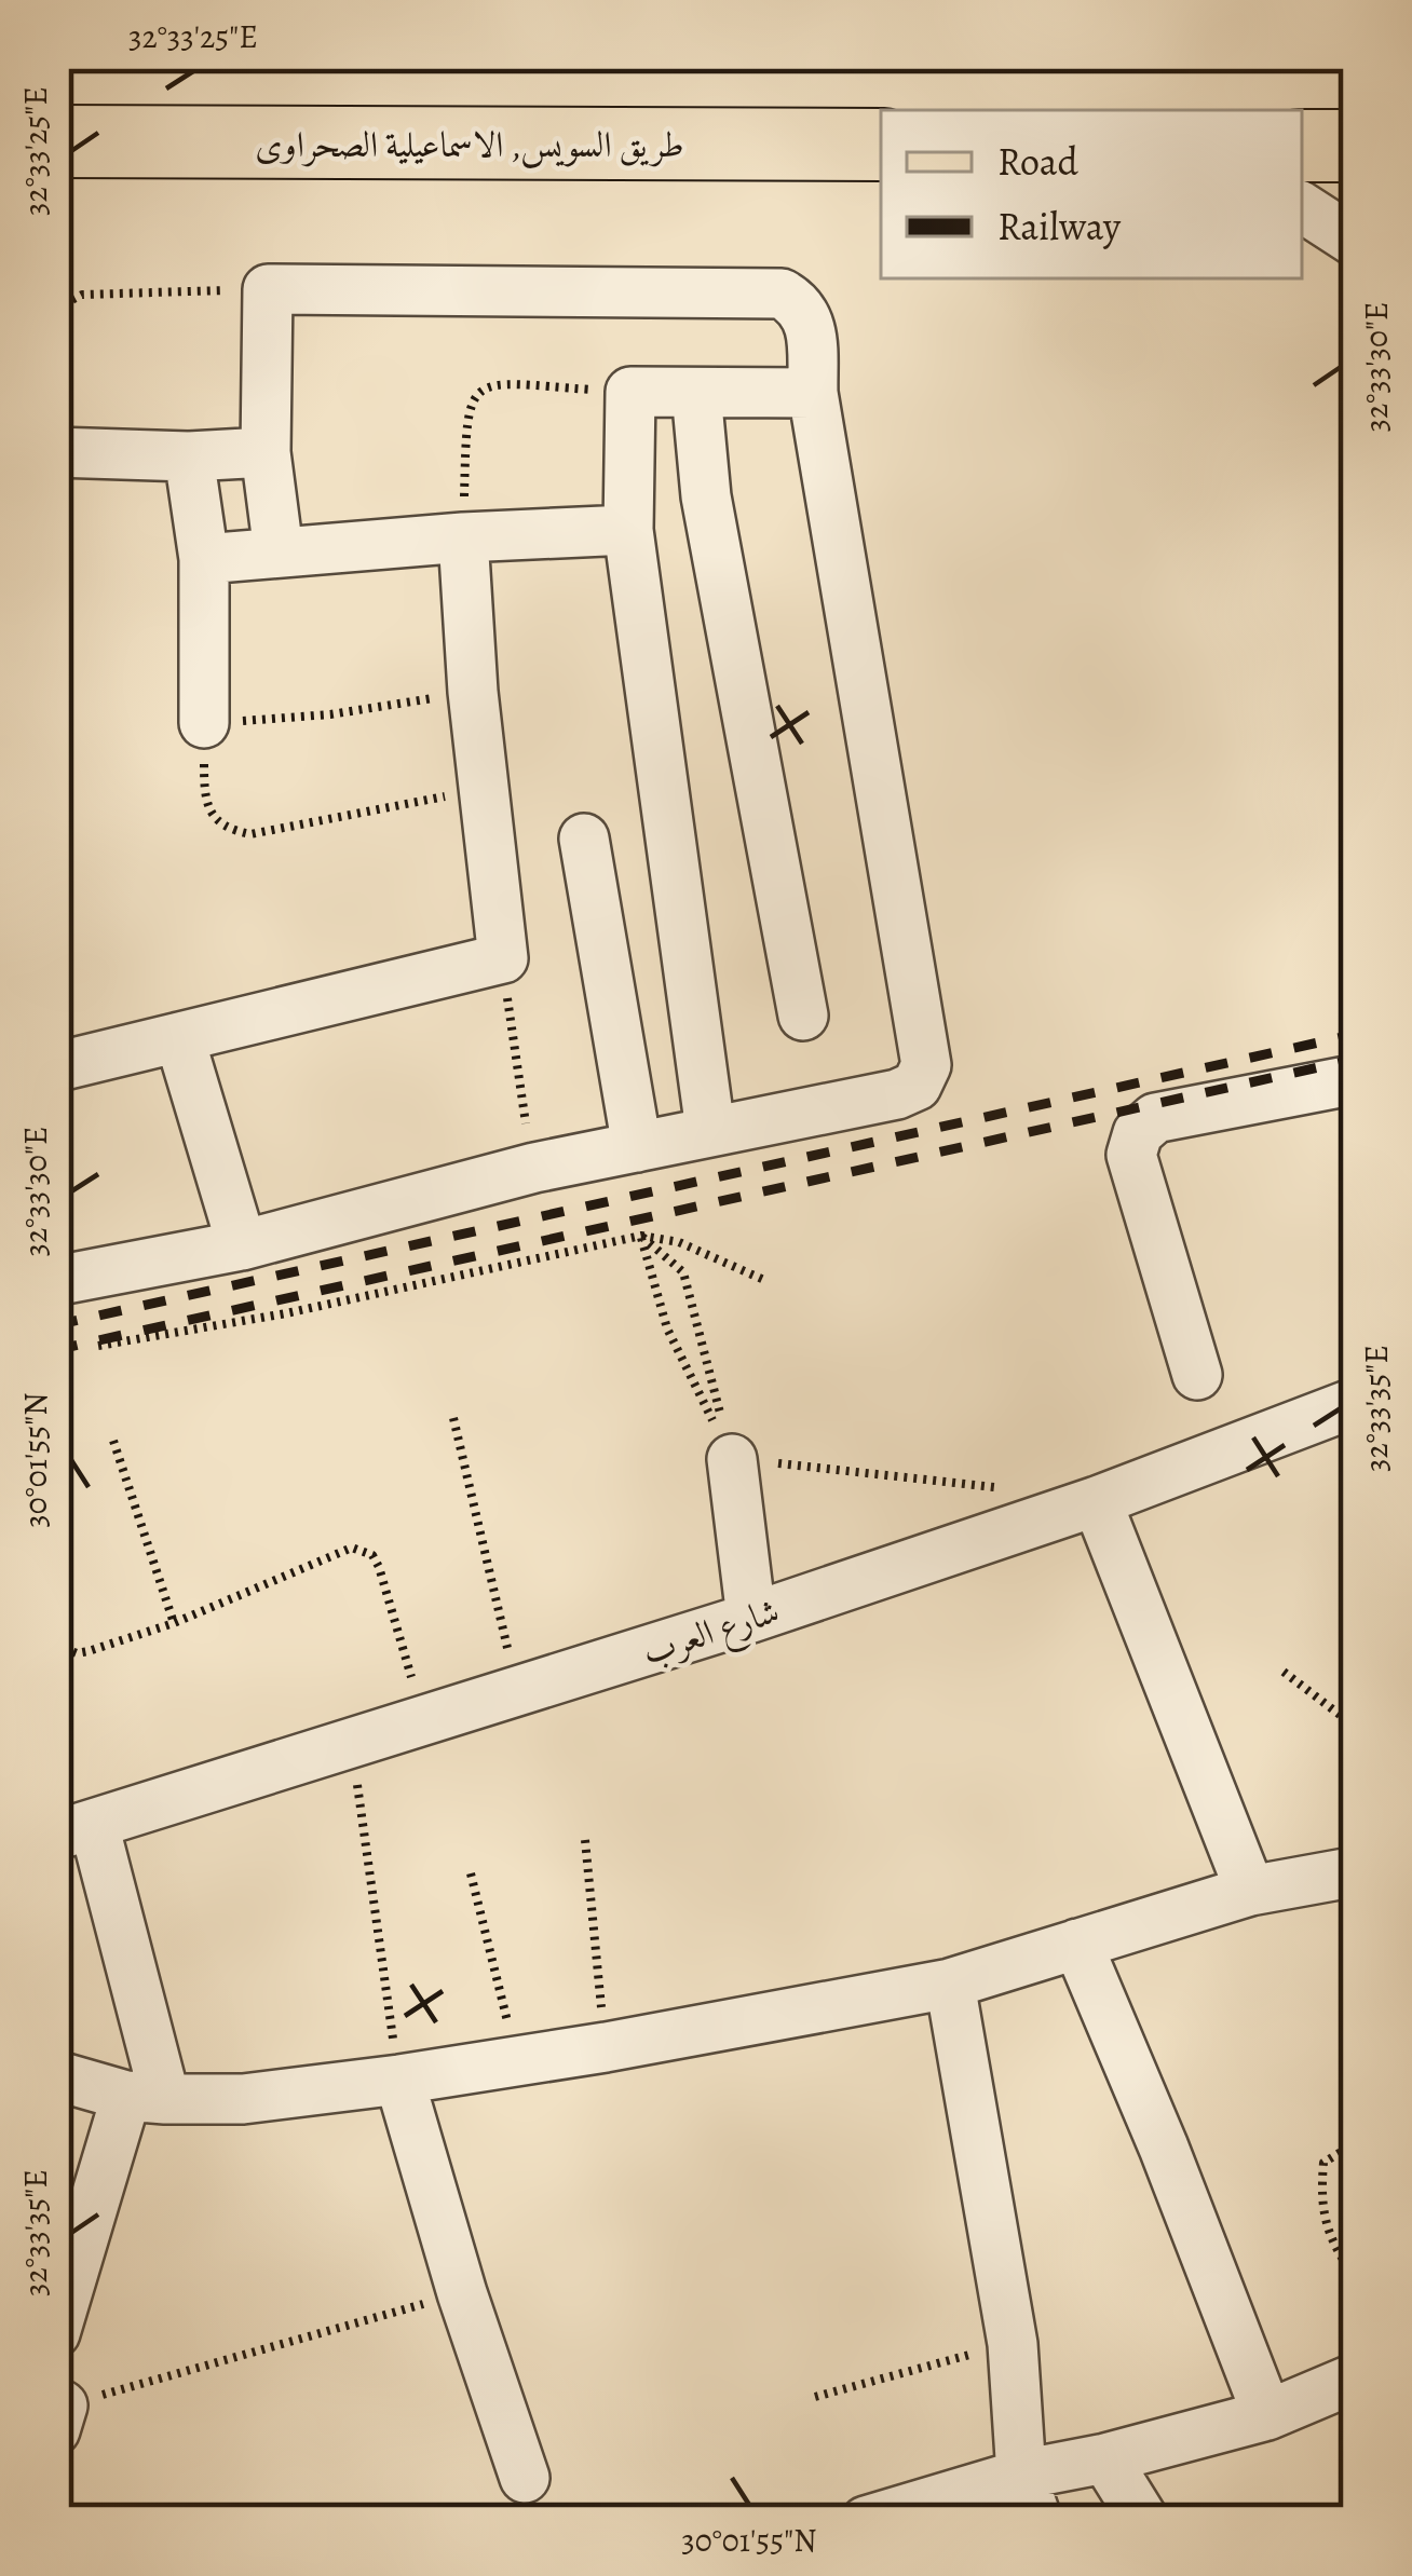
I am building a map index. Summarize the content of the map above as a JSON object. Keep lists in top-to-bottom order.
{
  "streets": {
    "main road": ["طريق السويس, الاسماعيلية الصحراوى"],
    "street": ["شارع العرب"]
  },
  "legend": ["Road", "Railway"],
  "coordinates": [
    "32°33'25\"E",
    "32°33'30\"E",
    "32°33'35\"E",
    "30°01'55\"N"
  ]
}
